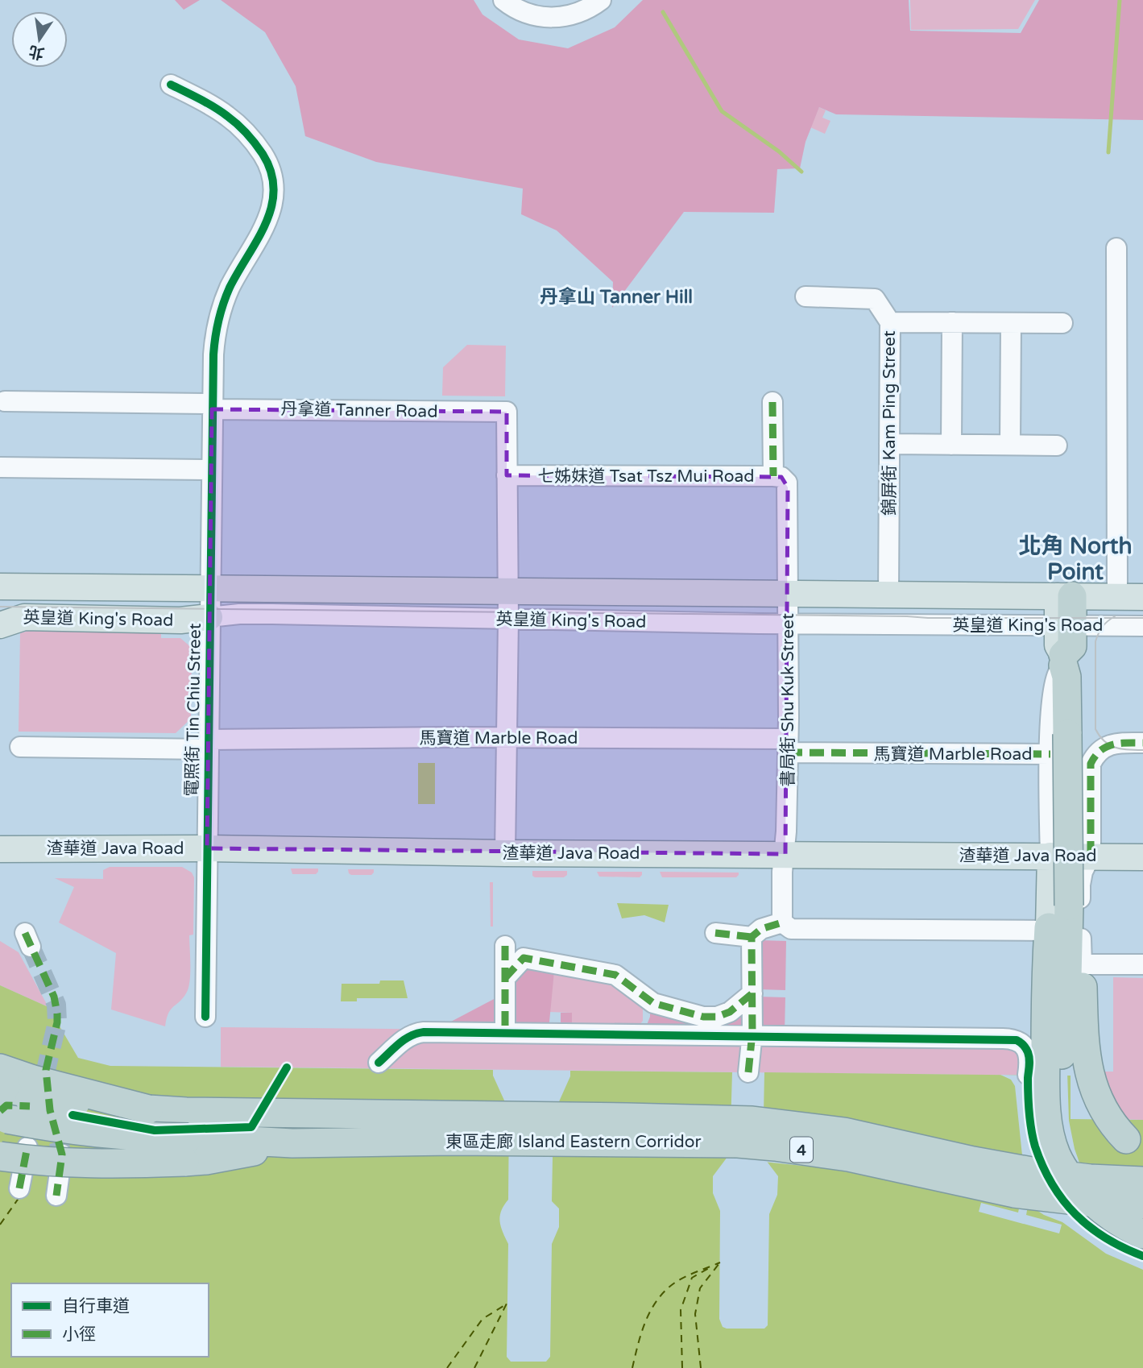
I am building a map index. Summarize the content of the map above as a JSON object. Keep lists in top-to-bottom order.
{
  "streets": {
    "highway": ["東區走廊 Island Eastern Corridor", "4"],
    "main road": ["英皇道 King's Road", "渣華道 Java Road"],
    "street": [
      "丹拿道 Tanner Road",
      "錦屏街 Kam Ping Street",
      "七姊妹道 Tsat Tsz Mui Road",
      "書局街 Shu Kuk Street",
      "電照街 Tin Chiu Street",
      "馬寶道 Marble Road"
    ]
  },
  "crossings": [
    ["丹拿道 Tanner Road", "七姊妹道 Tsat Tsz Mui Road"],
    ["丹拿道 Tanner Road", "電照街 Tin Chiu Street"],
    ["錦屏街 Kam Ping Street", "英皇道 King's Road"],
    ["七姊妹道 Tsat Tsz Mui Road", "書局街 Shu Kuk Street"],
    ["英皇道 King's Road", "書局街 Shu Kuk Street"],
    ["英皇道 King's Road", "電照街 Tin Chiu Street"],
    ["書局街 Shu Kuk Street", "馬寶道 Marble Road"],
    ["書局街 Shu Kuk Street", "渣華道 Java Road"],
    ["電照街 Tin Chiu Street", "馬寶道 Marble Road"],
    ["電照街 Tin Chiu Street", "渣華道 Java Road"]
  ],
  "districts": ["丹拿山 Tanner Hill", "北角 North Point"],
  "legend": ["自行車道", "小徑"],
  "north": "bottom"
}
